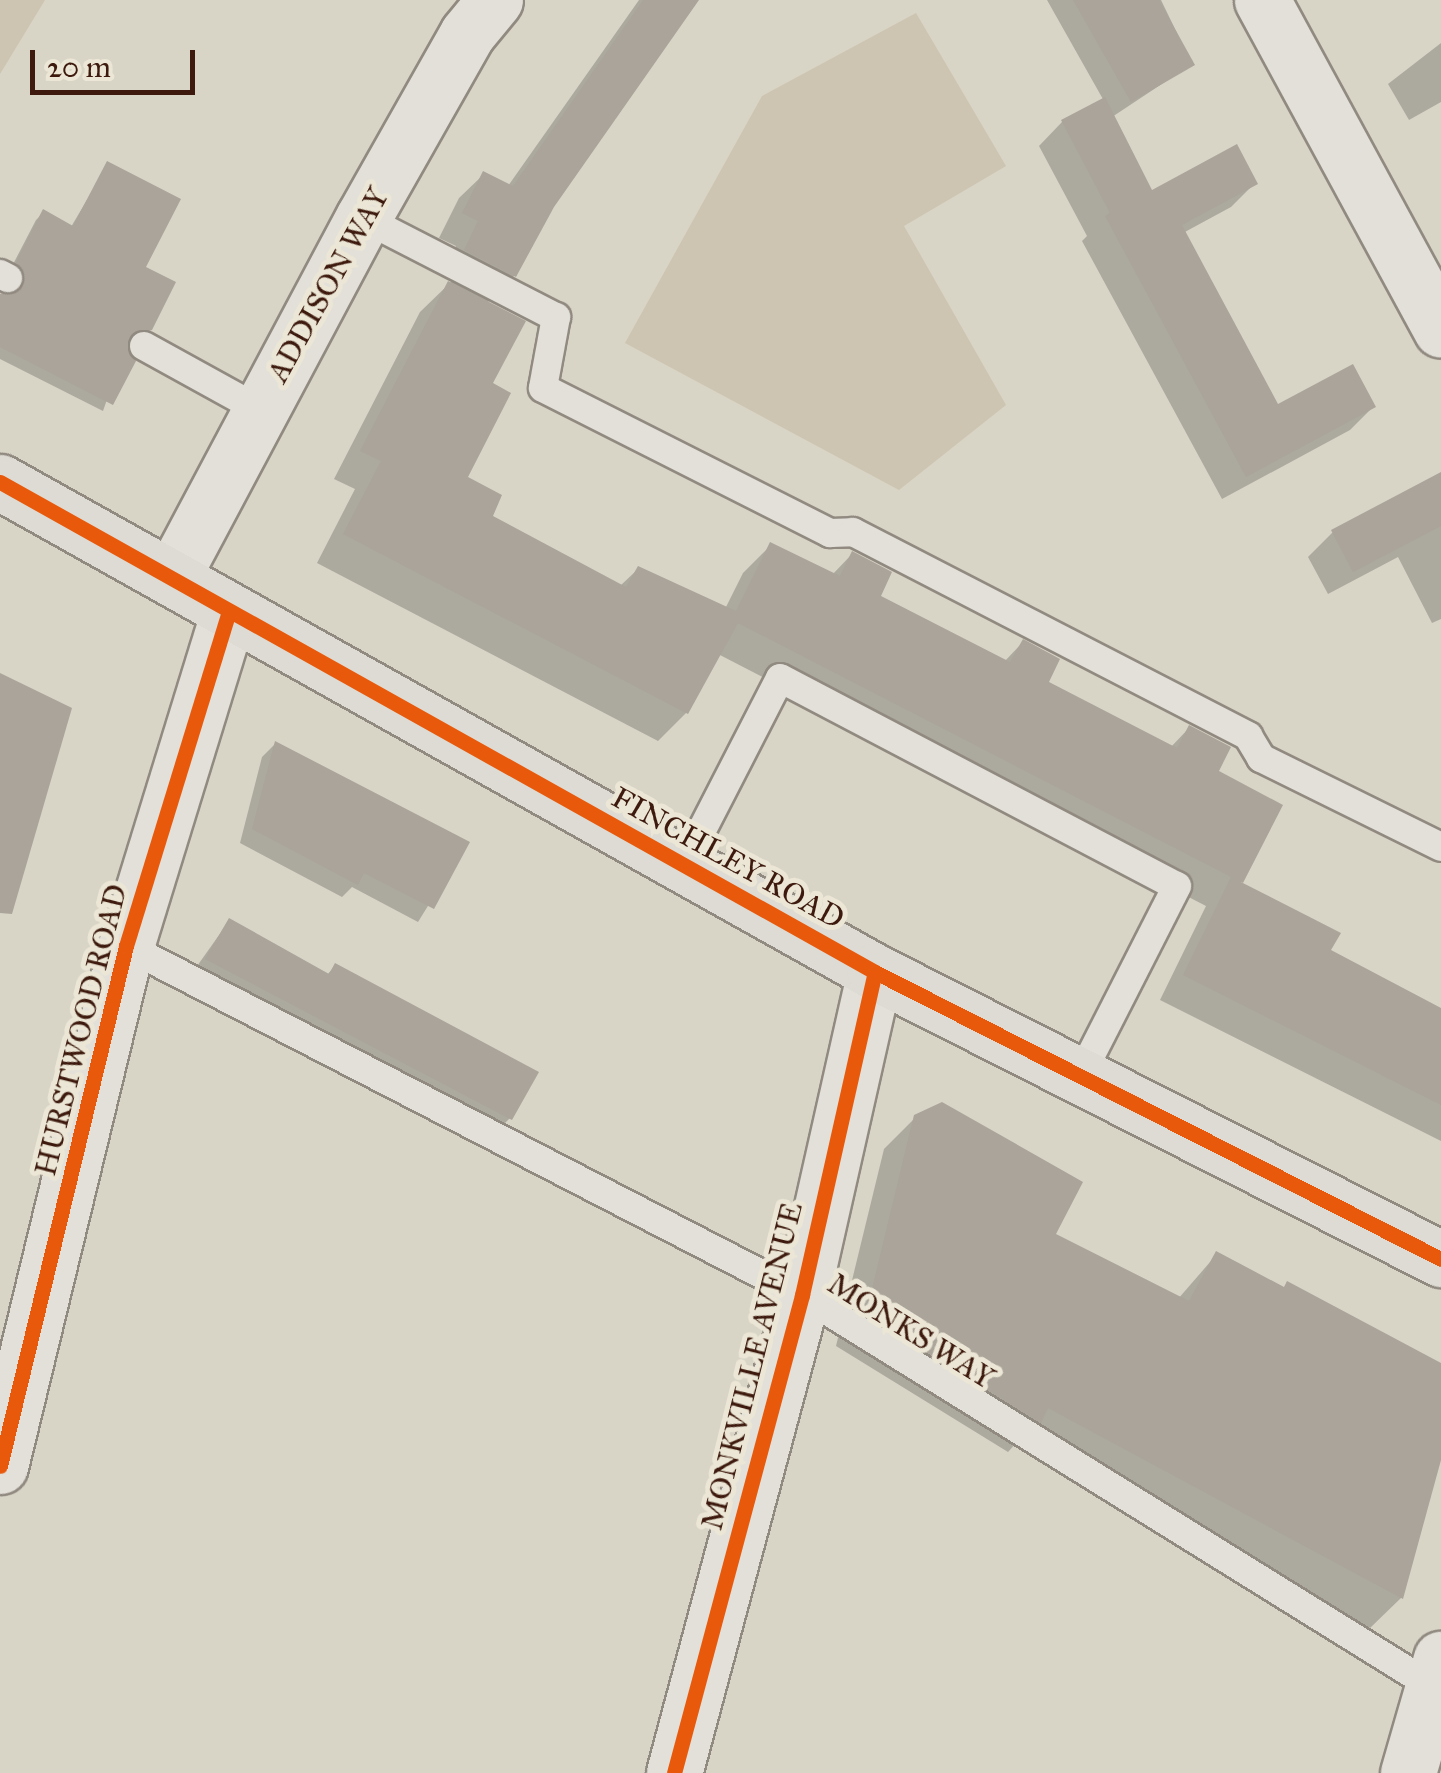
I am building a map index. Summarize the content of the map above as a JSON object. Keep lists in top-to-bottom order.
{
  "streets": {
    "main road": ["FINCHLEY ROAD"],
    "street": ["ADDISON WAY", "HURSTWOOD ROAD", "MONKVILLE AVENUE"],
    "lane": ["MONKS WAY"]
  },
  "crossings": [
    ["ADDISON WAY", "FINCHLEY ROAD"],
    ["FINCHLEY ROAD", "HURSTWOOD ROAD"],
    ["FINCHLEY ROAD", "MONKVILLE AVENUE"],
    ["HURSTWOOD ROAD", "MONKS WAY"],
    ["MONKS WAY", "MONKVILLE AVENUE"]
  ],
  "scale_bar": "20 m"
}
